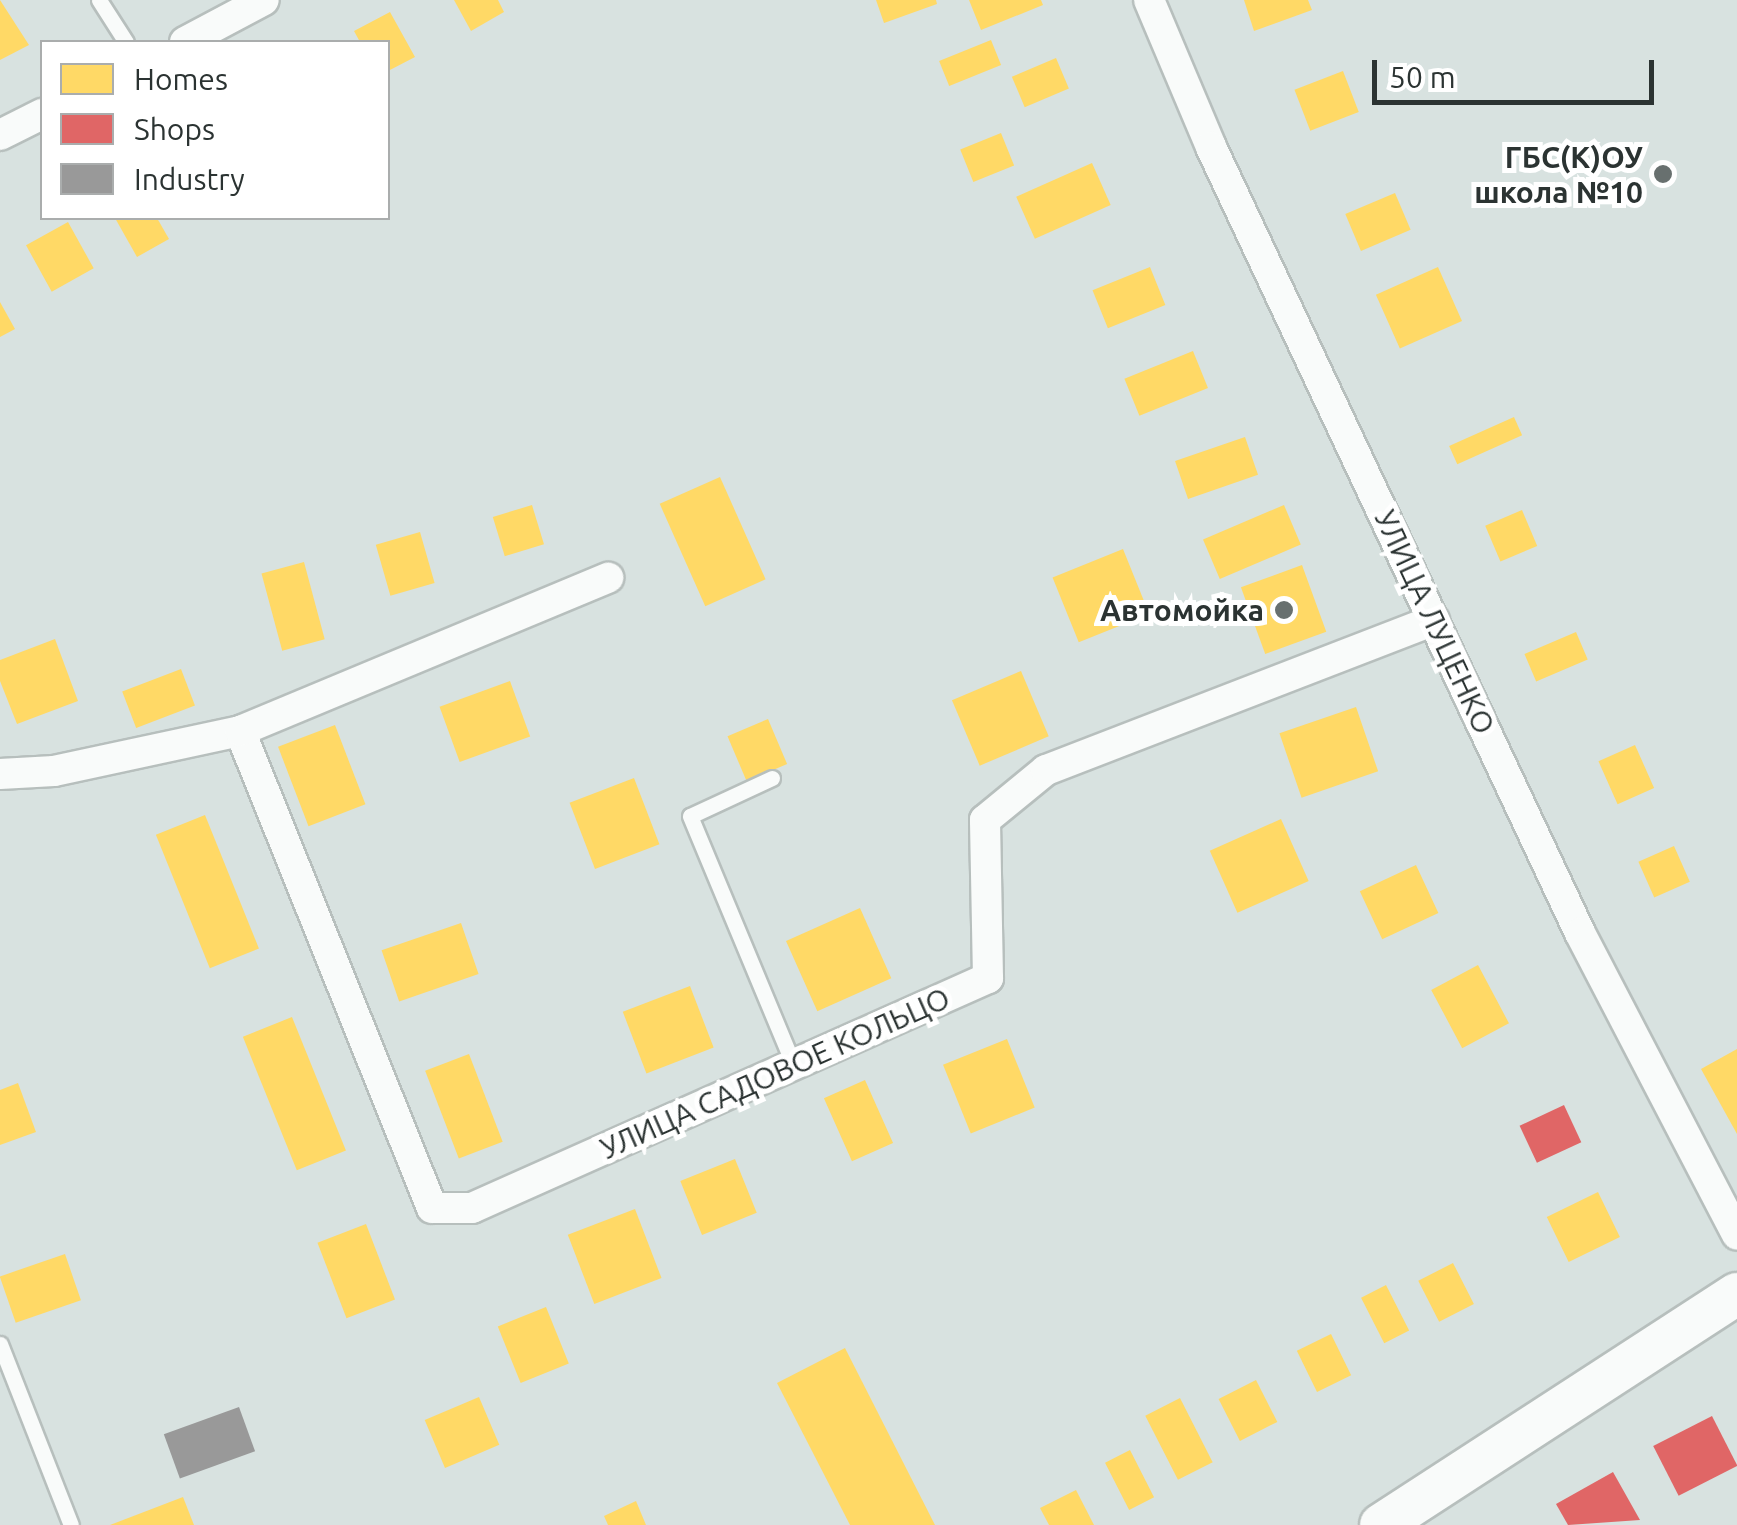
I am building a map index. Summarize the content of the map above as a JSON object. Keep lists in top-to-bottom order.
{
  "streets": {
    "street": ["УЛИЦА ЛУЦЕНКО", "УЛИЦА САДОВОЕ КОЛЬЦО"]
  },
  "crossings": [
    ["УЛИЦА ЛУЦЕНКО", "УЛИЦА САДОВОЕ КОЛЬЦО"]
  ],
  "places": ["ГБС(К)ОУ школа №10", "Автомойка"],
  "legend": ["Homes", "Shops", "Industry"],
  "scale_bar": "50 m"
}
